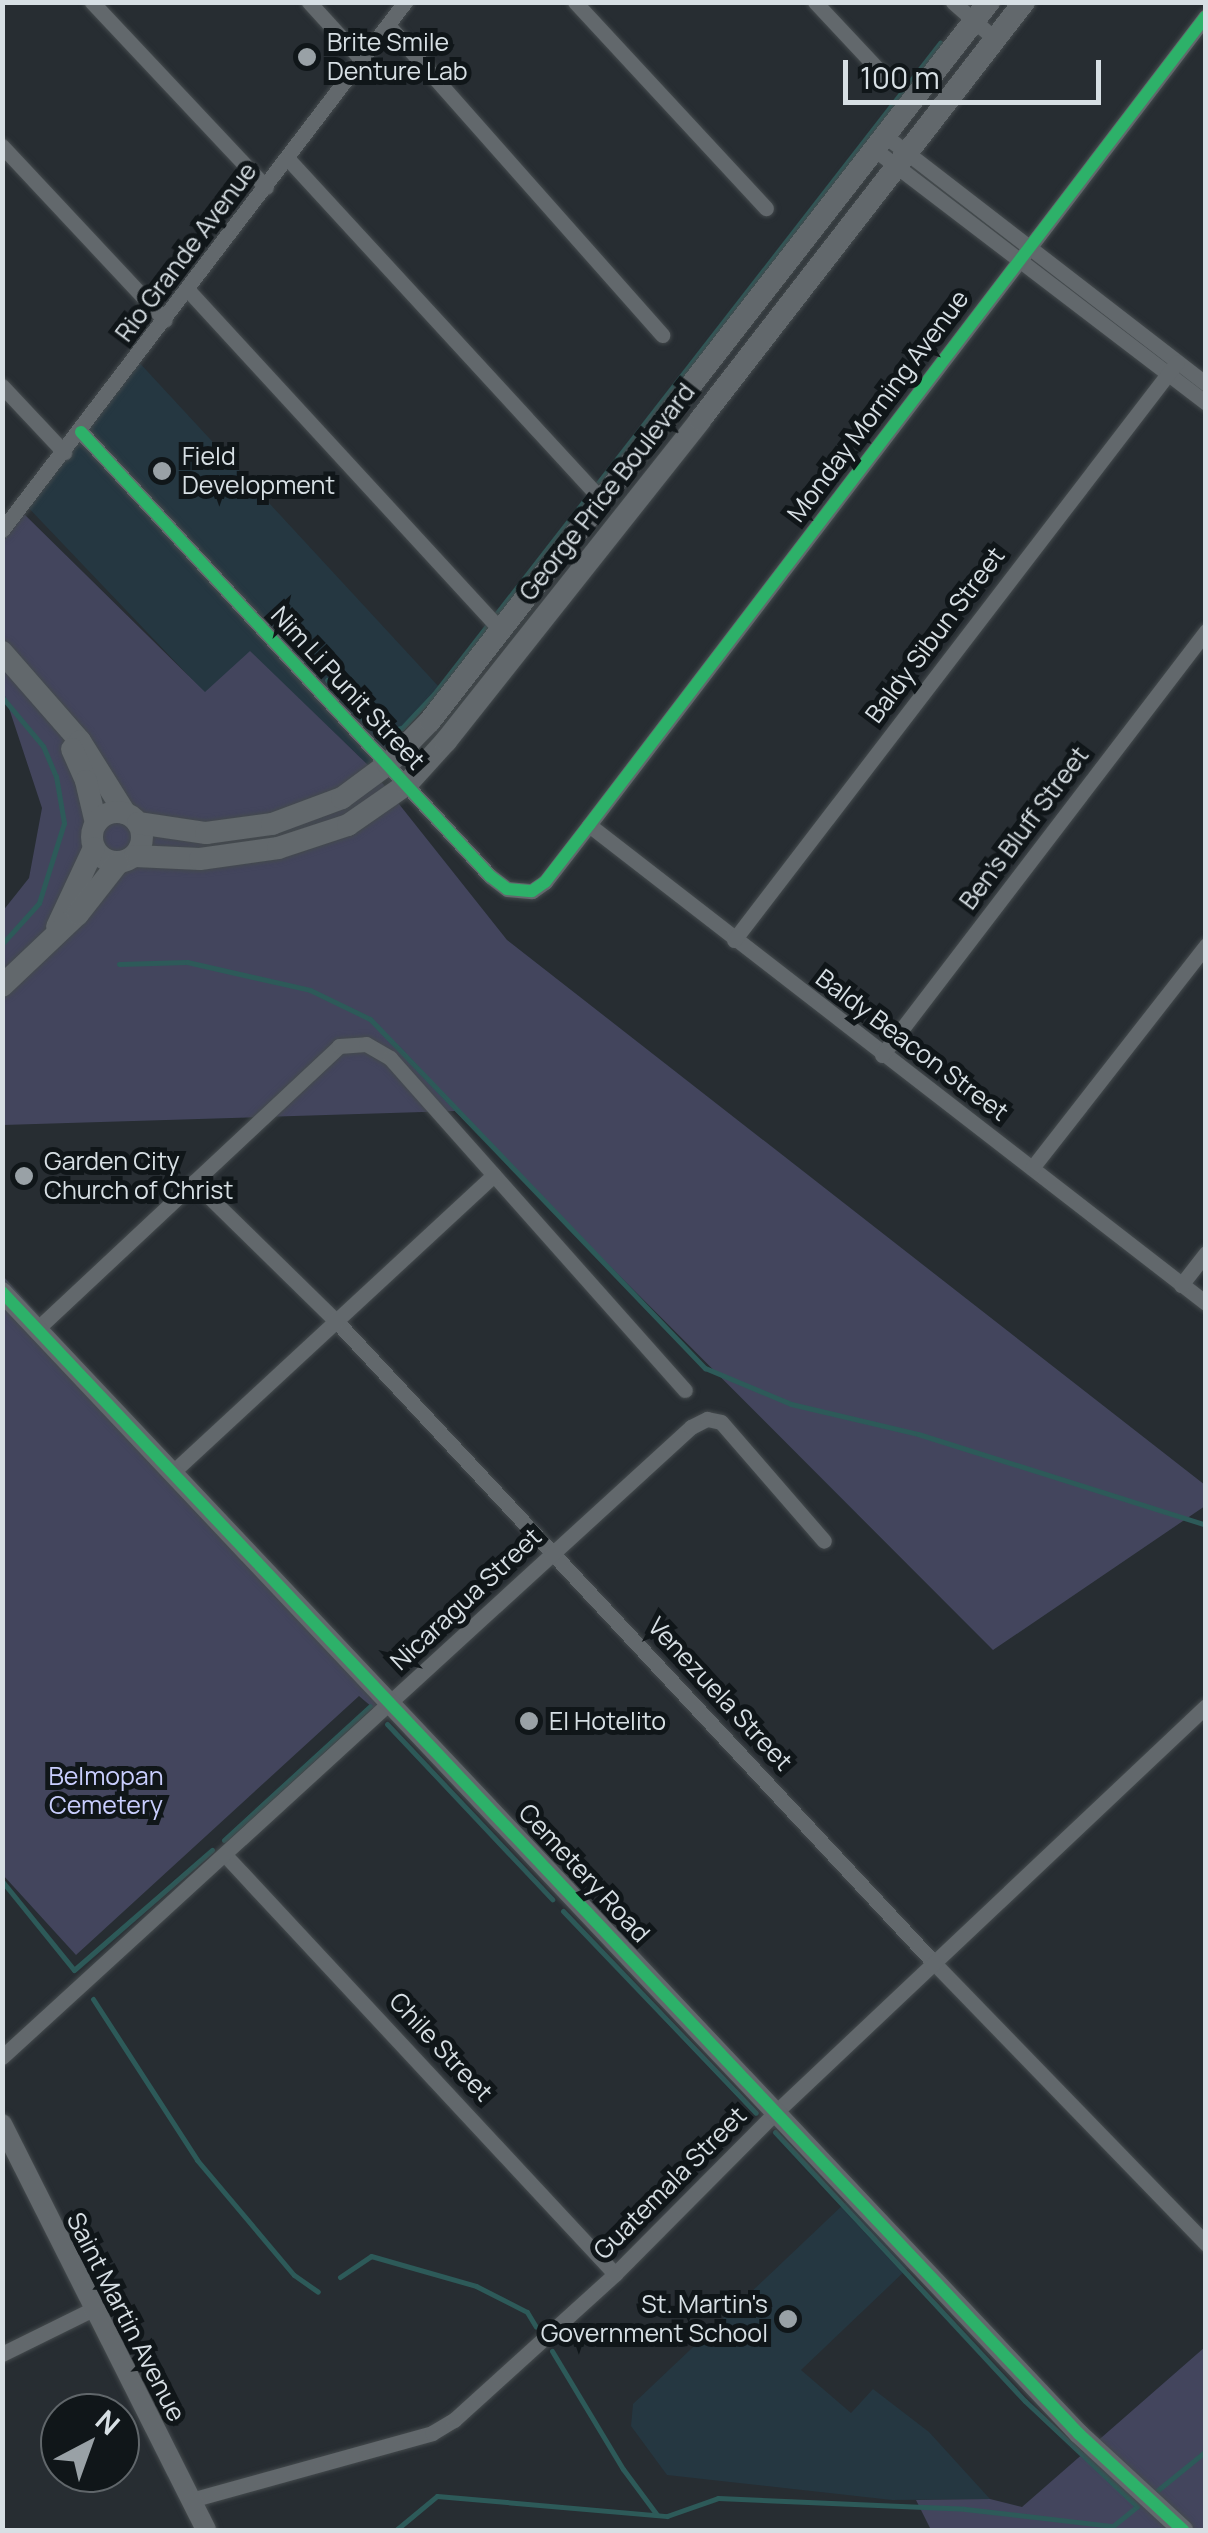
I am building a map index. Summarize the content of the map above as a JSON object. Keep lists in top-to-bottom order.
{
  "streets": {
    "main road": ["George Price Boulevard"],
    "street": [
      "Rio Grande Avenue",
      "Monday Morning Avenue",
      "Baldy Sibun Street",
      "Nim Li Punit Street",
      "Ben's Bluff Street",
      "Baldy Beacon Street",
      "Nicaragua Street",
      "Venezuela Street",
      "Cemetery Road",
      "Chile Street",
      "Guatemala Street",
      "Saint Martin Avenue"
    ]
  },
  "crossings": [
    ["Rio Grande Avenue", "Nim Li Punit Street"],
    ["Monday Morning Avenue", "Nim Li Punit Street"],
    ["Monday Morning Avenue", "Baldy Beacon Street"],
    ["George Price Boulevard", "Nim Li Punit Street"],
    ["Baldy Sibun Street", "Baldy Beacon Street"],
    ["Nim Li Punit Street", "Baldy Beacon Street"],
    ["Ben's Bluff Street", "Baldy Beacon Street"],
    ["Nicaragua Street", "Venezuela Street"],
    ["Nicaragua Street", "Cemetery Road"],
    ["Nicaragua Street", "Chile Street"],
    ["Venezuela Street", "Guatemala Street"],
    ["Cemetery Road", "Guatemala Street"],
    ["Chile Street", "Guatemala Street"],
    ["Guatemala Street", "Saint Martin Avenue"]
  ],
  "parks": ["Belmopan Cemetery"],
  "places": [
    "Brite Smile Denture Lab",
    "Field Development",
    "Garden City Church of Christ",
    "El Hotelito",
    "St. Martin's Government School"
  ],
  "scale_bar": "100 m",
  "north": "top right"
}
